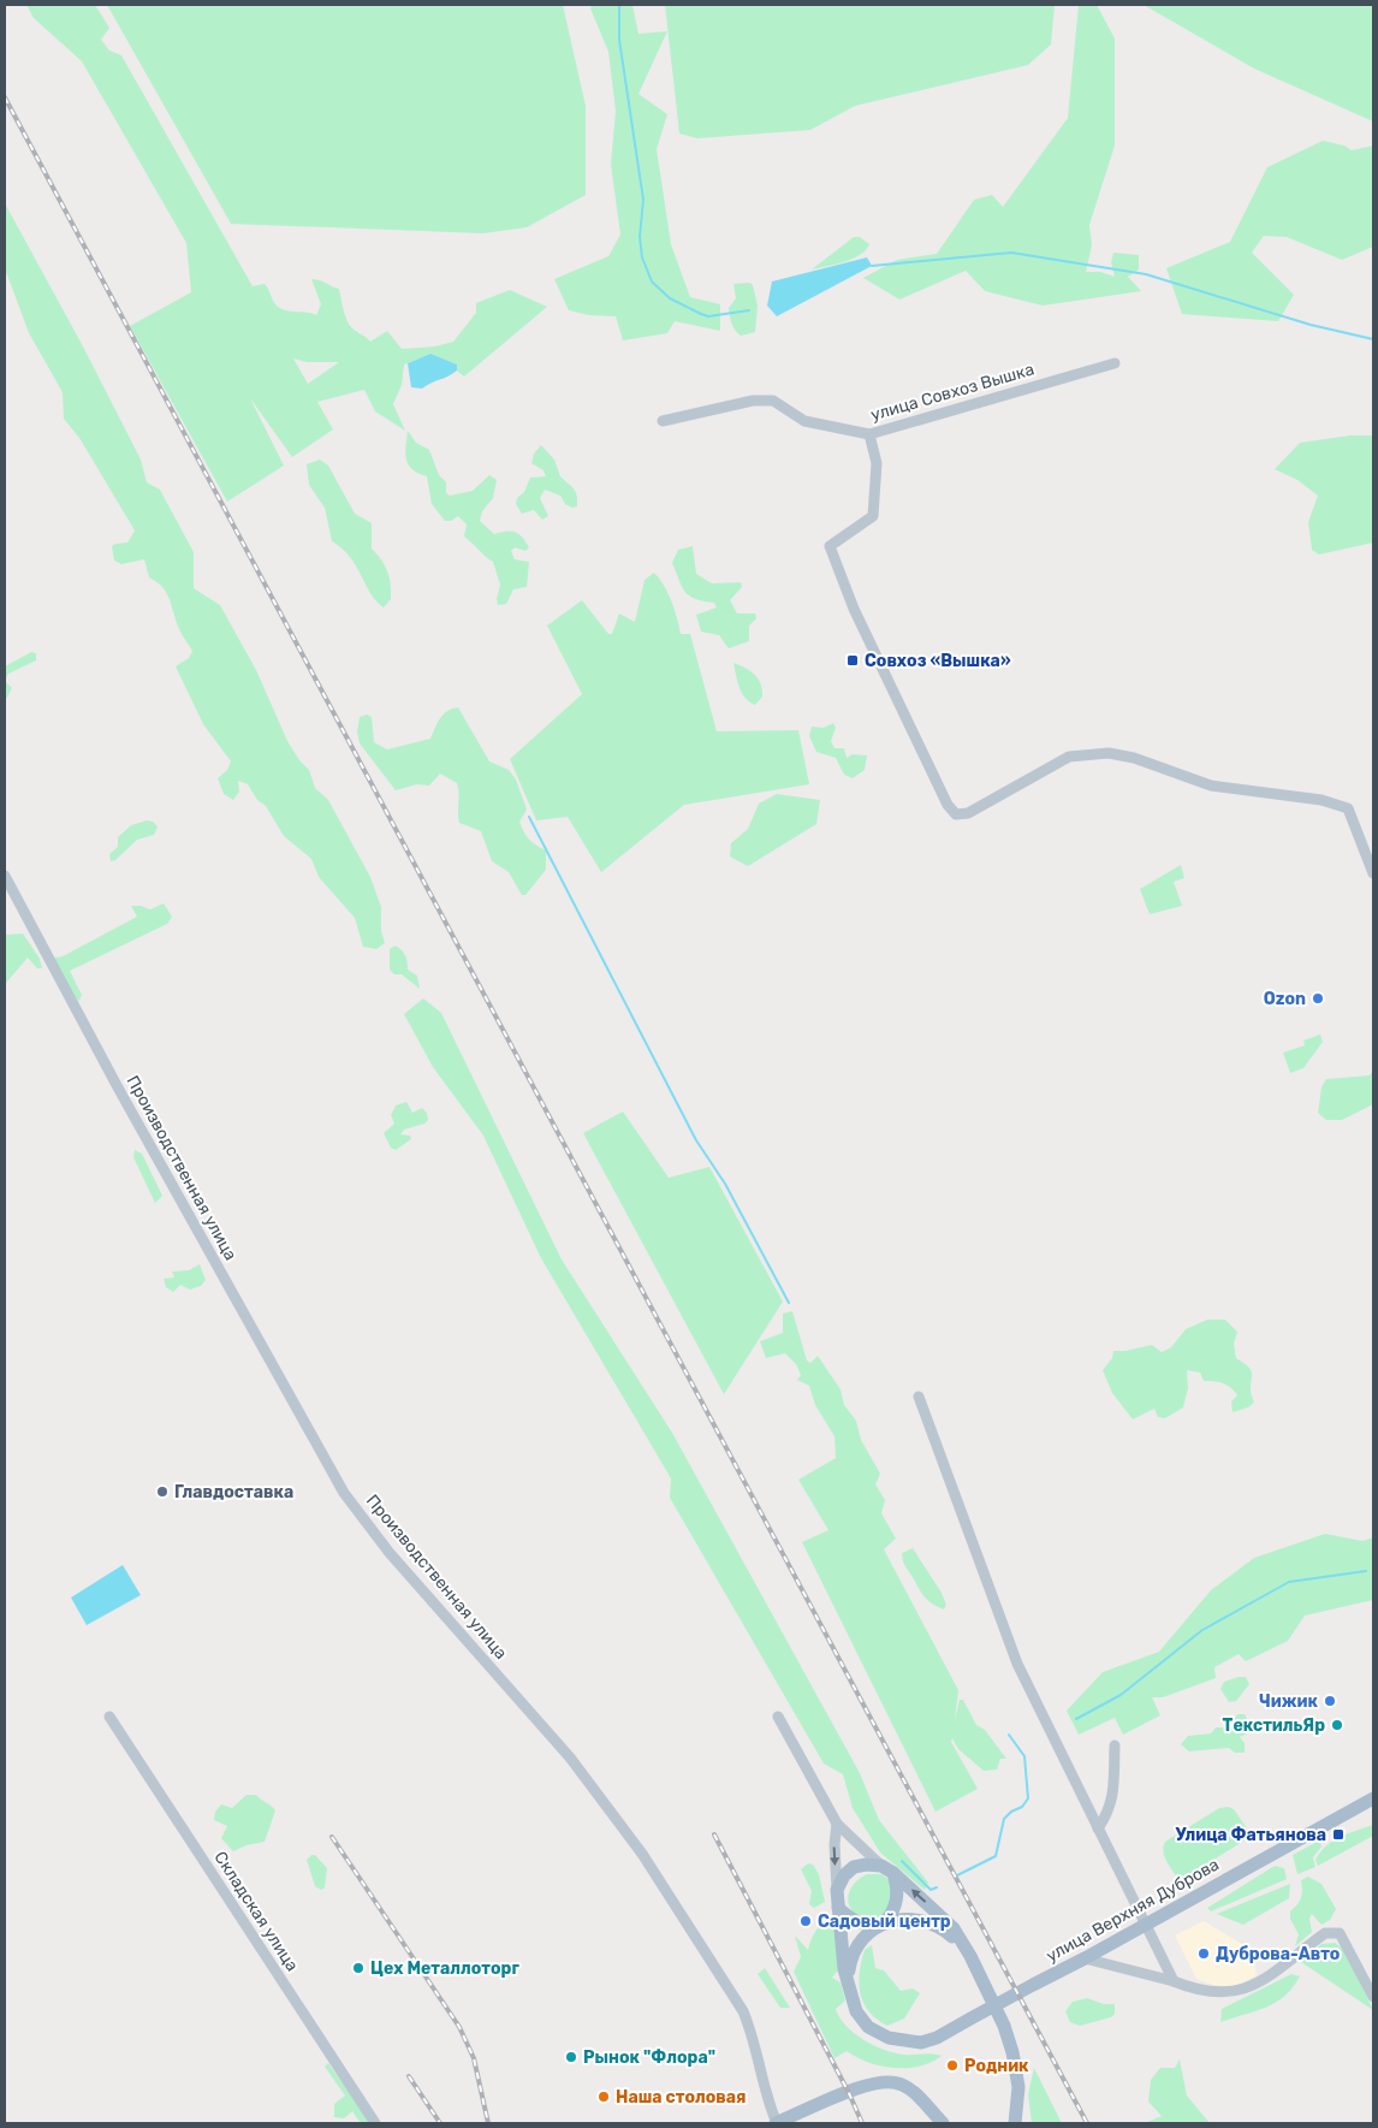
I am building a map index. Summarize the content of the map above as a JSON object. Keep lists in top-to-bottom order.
{
  "streets": {
    "main road": ["улица Верхняя Дуброва"],
    "street": ["улица Совхоз Вышка", "Производственная улица", "Складская улица"]
  },
  "places": {
    "transit": ["Совхоз «Вышка»", "Улица Фатьянова"],
    "other": [
      "Ozon",
      "Главдоставка",
      "Чижик",
      "ТекстильЯр",
      "Садовый центр",
      "Дуброва-Авто",
      "Цех Металлоторг",
      "Рынок \"Флора\"",
      "Родник",
      "Наша столовая"
    ]
  }
}
